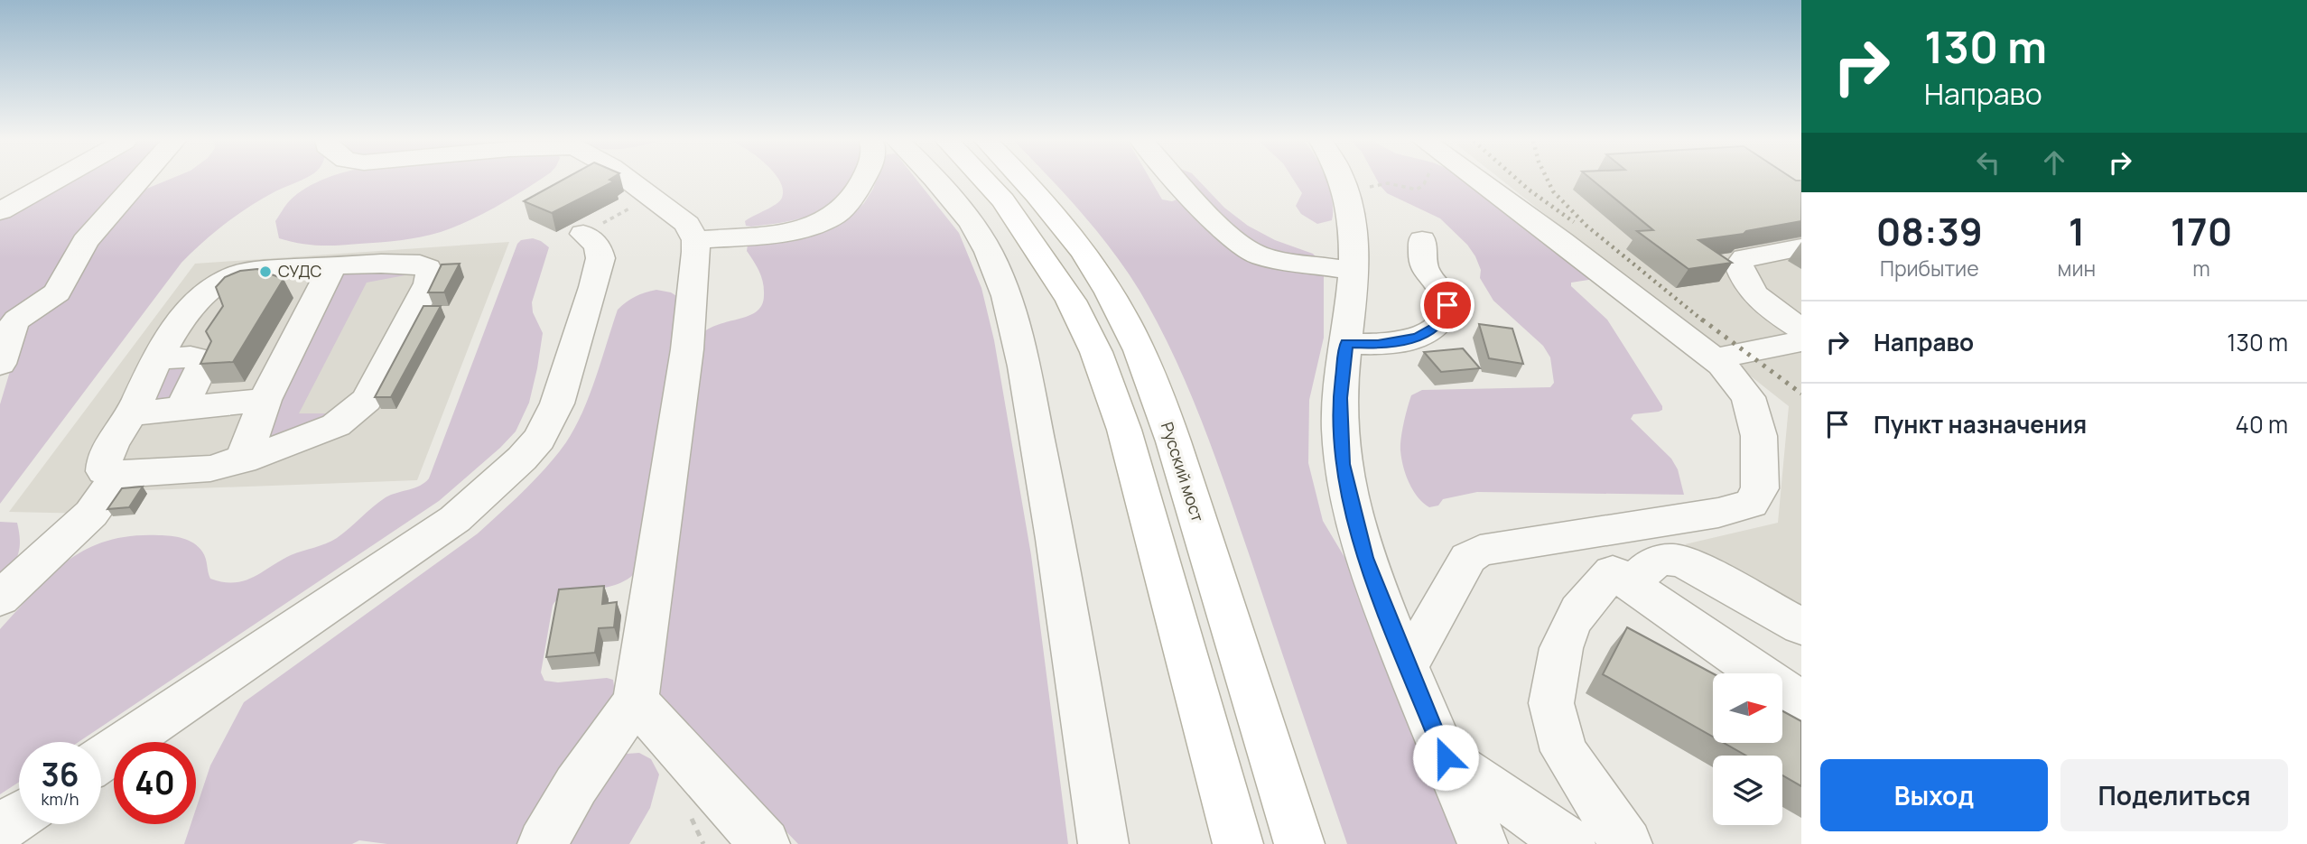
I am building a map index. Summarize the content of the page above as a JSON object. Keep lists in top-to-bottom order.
{
  "streets": {
    "main road": ["Русский мост"]
  },
  "places": ["СУДС"],
  "north": "right",
  "page": {
    "turn": ["130 m", "Направо"],
    "eta": [
      "08:39",
      "Прибытие",
      "1",
      "мин",
      "170",
      "m"
    ],
    "list": [
      {
        "name": "Направо",
        "value": "130 m"
      },
      {
        "name": "Пункт назначения",
        "value": "40 m"
      }
    ],
    "speed": "36 km/h",
    "limit": "40",
    "buttons": ["Выход", "Поделиться"]
  }
}
